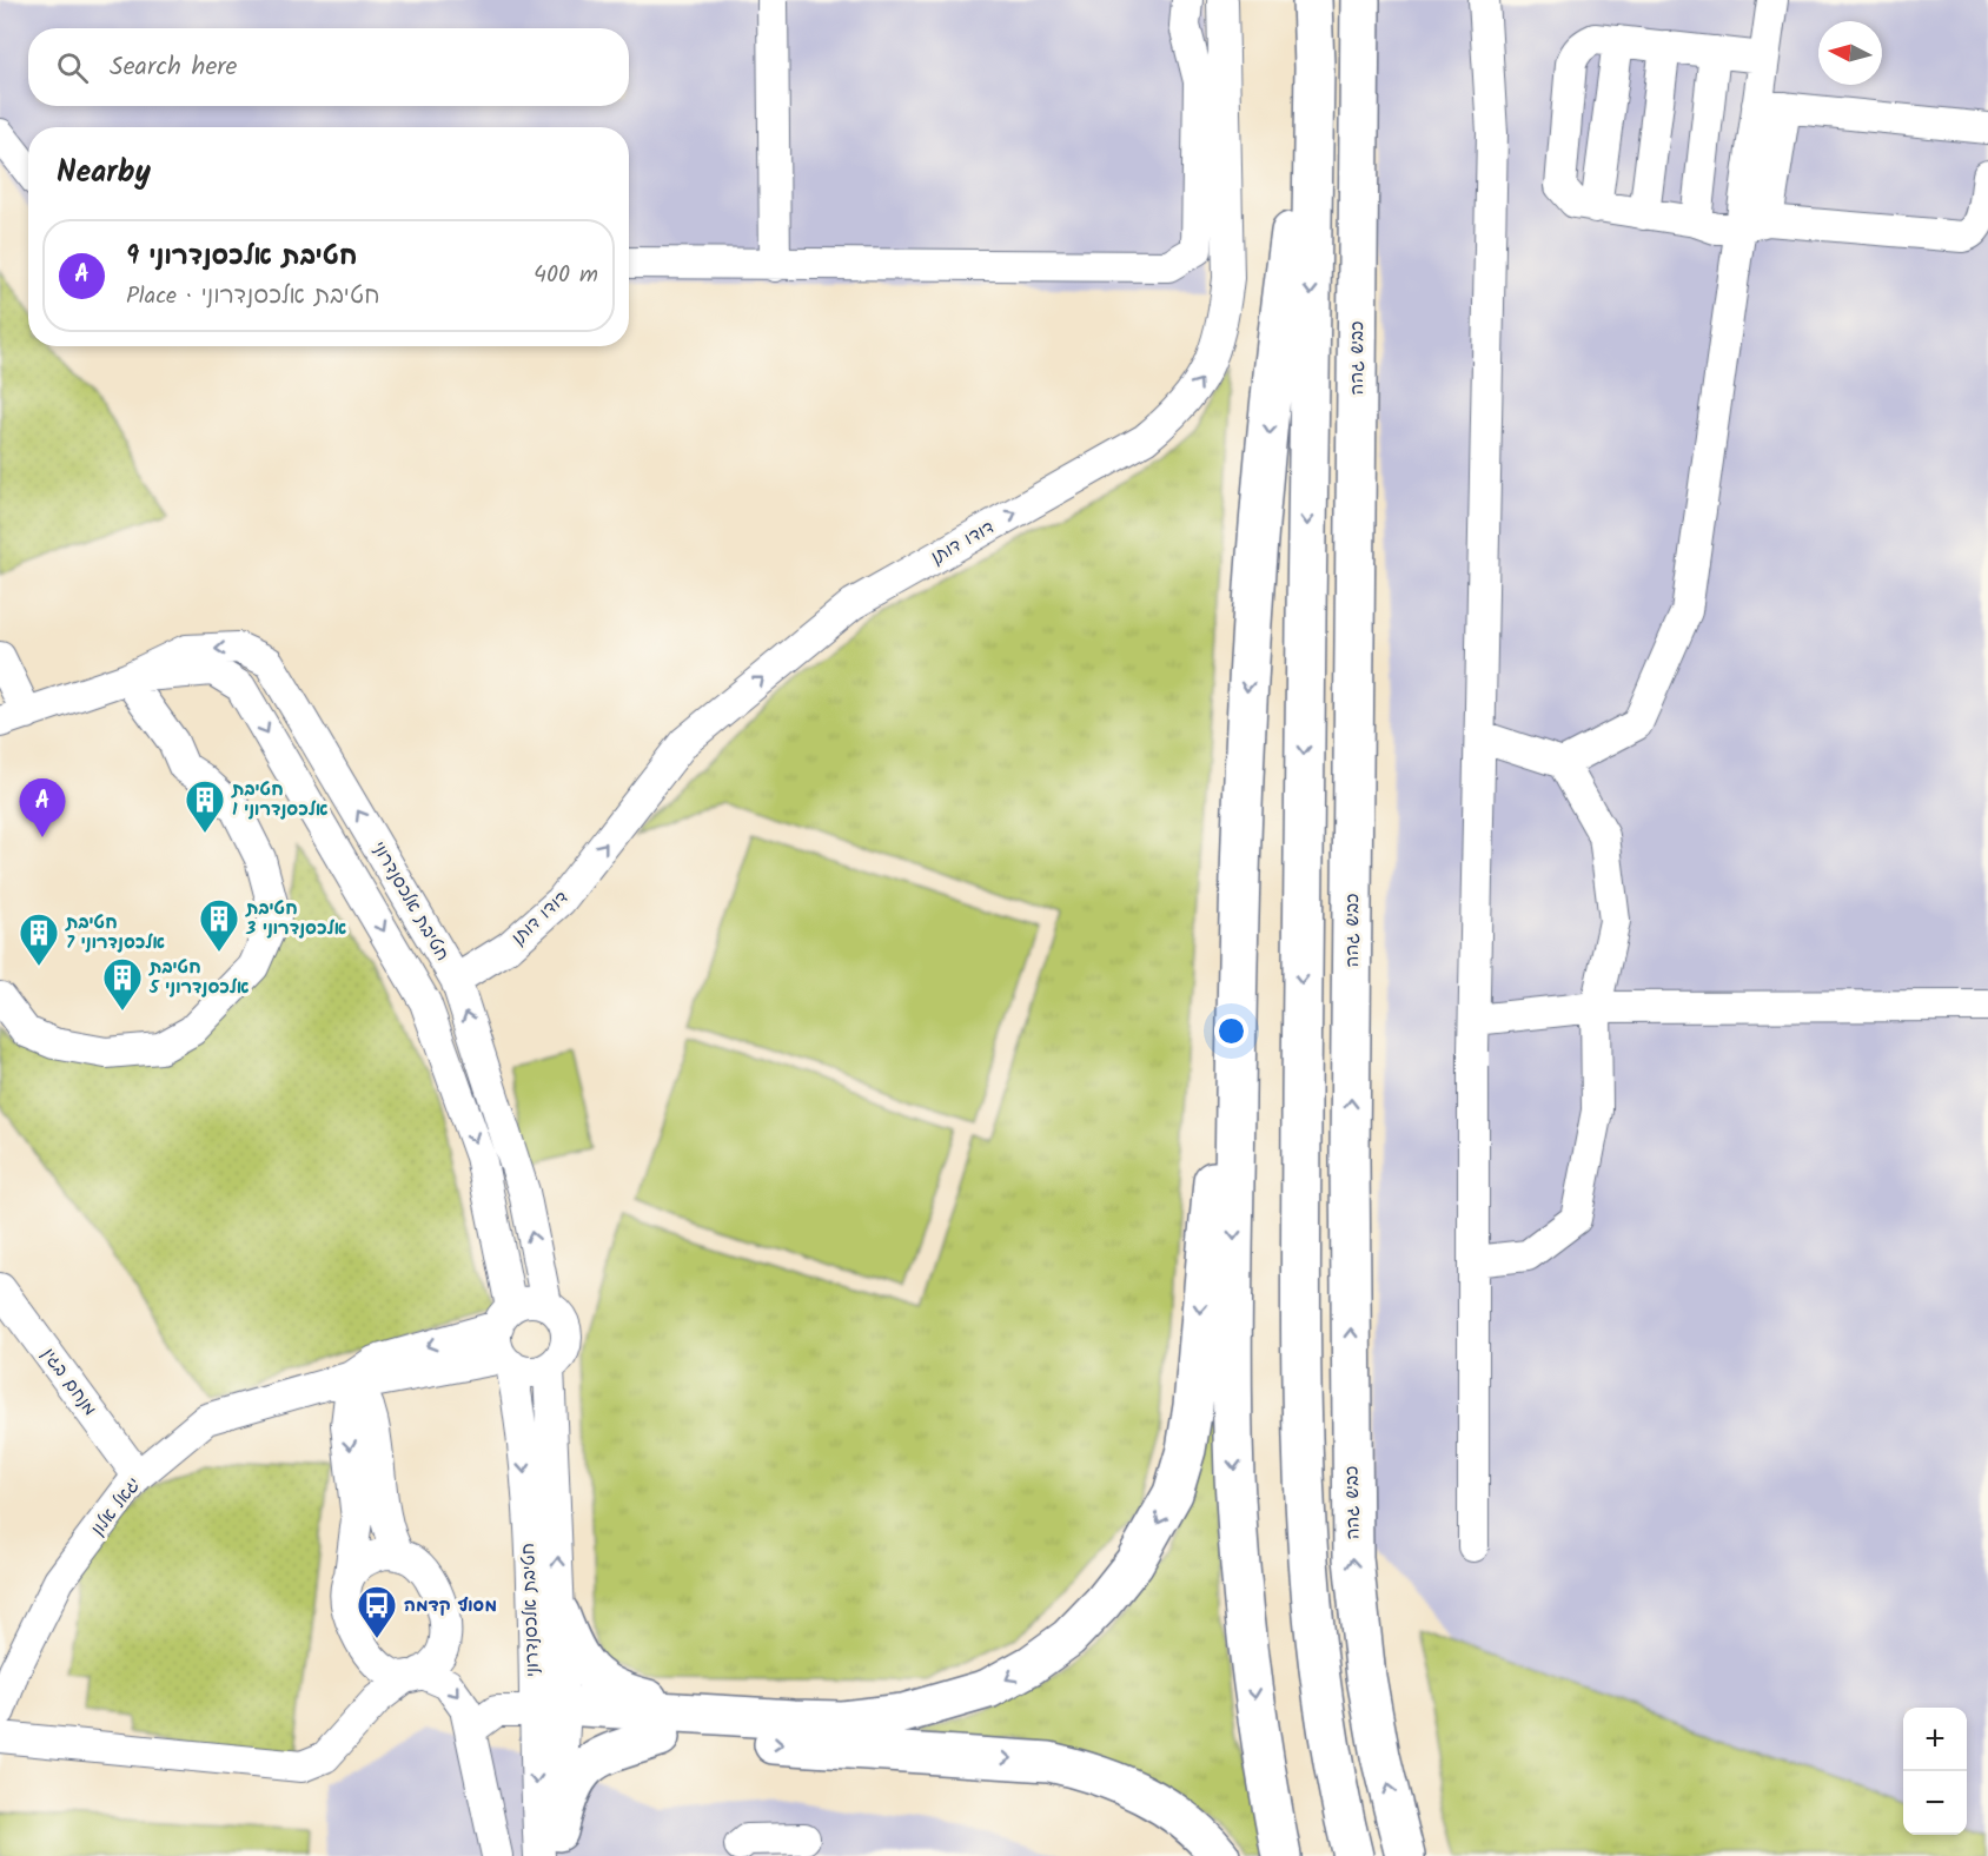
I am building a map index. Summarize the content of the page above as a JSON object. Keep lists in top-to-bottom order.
{
  "streets": {
    "highway": ["כביש גהה"],
    "street": [
      "דודו דותן",
      "חטיבת אלכסנדרוני",
      "מנחם בגין",
      "יגאל אלון"
    ]
  },
  "crossings": [
    ["דודו דותן", "חטיבת אלכסנדרוני"],
    ["חטיבת אלכסנדרוני", "יגאל אלון"],
    ["מנחם בגין", "יגאל אלון"]
  ],
  "one_way": ["דודו דותן"],
  "places": {
    "building": [
      "חטיבת אלכסנדרוני 1",
      "חטיבת אלכסנדרוני 3",
      "חטיבת אלכסנדרוני 7",
      "חטיבת אלכסנדרוני 5"
    ],
    "bus stop": ["מסוף קדמה"]
  },
  "north": "left",
  "page": {
    "search": "Search here",
    "heading": "Nearby",
    "list": [
      {
        "mark": "A",
        "name": "חטיבת אלכסנדרוני 9",
        "note": "Place · חטיבת אלכסנדרוני",
        "value": "400 m"
      }
    ],
    "pins": "A",
    "map_buttons": ["+", "−"]
  }
}
